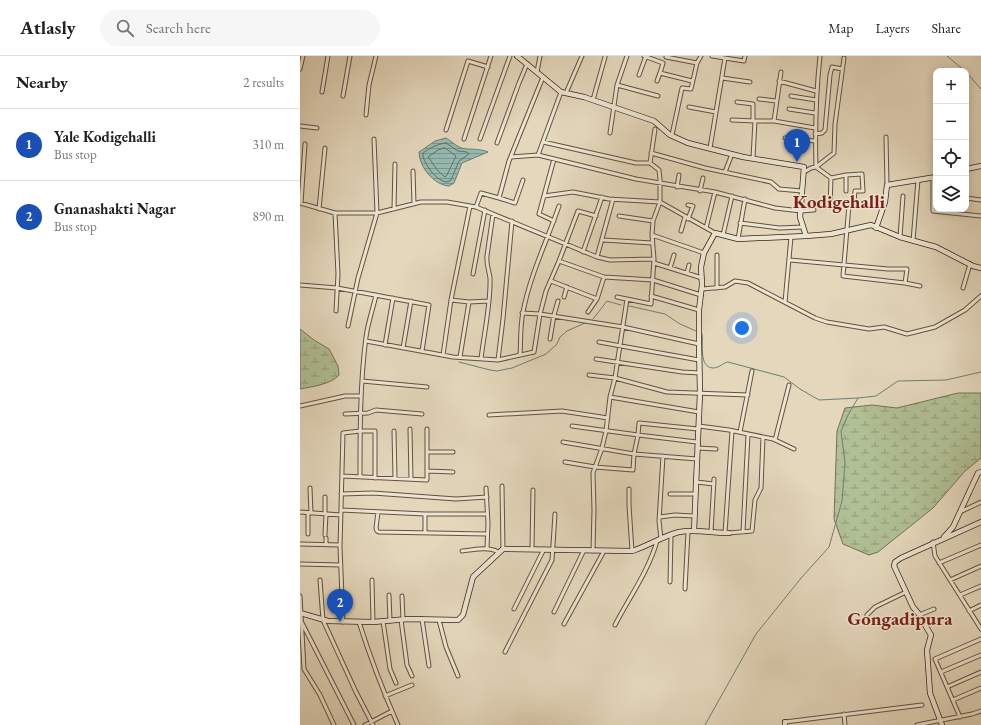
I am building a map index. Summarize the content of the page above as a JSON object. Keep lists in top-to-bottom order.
{
  "districts": ["Kodigehalli", "Gongadipura"],
  "page": {
    "header": "Atlasly",
    "search": "Search here",
    "nav": ["Map", "Layers", "Share"],
    "heading": ["Nearby", "2 results"],
    "map_buttons": ["+", "−"],
    "list": [
      {
        "mark": "1",
        "name": "Yale Kodigehalli",
        "note": "Bus stop",
        "value": "310 m"
      },
      {
        "mark": "2",
        "name": "Gnanashakti Nagar",
        "note": "Bus stop",
        "value": "890 m"
      }
    ],
    "pins": ["1", "2"]
  }
}
